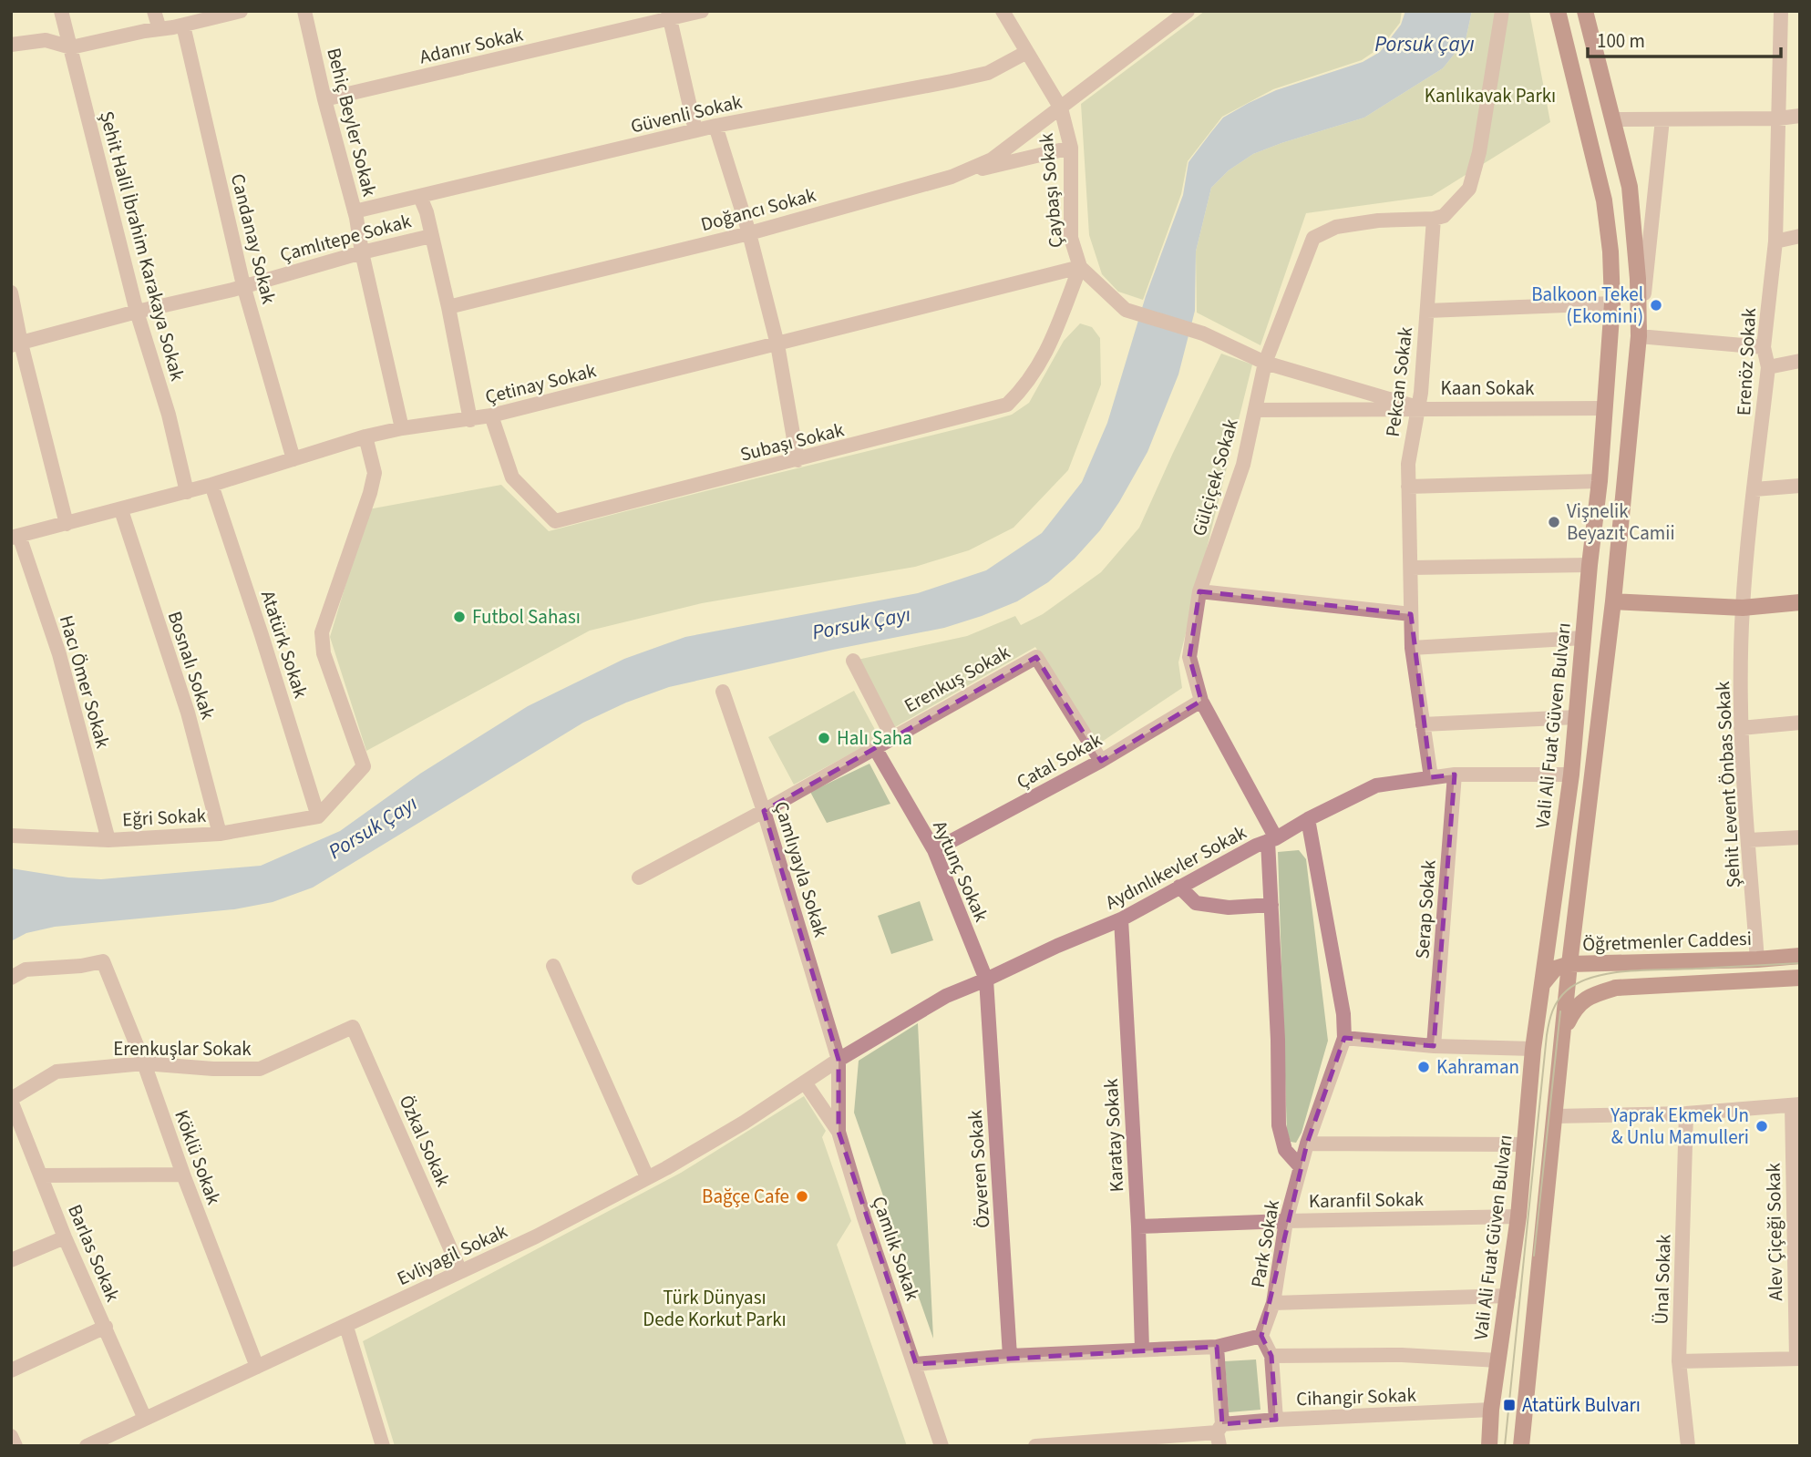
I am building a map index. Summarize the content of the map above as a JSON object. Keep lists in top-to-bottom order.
{
  "streets": {
    "main road": ["Vali Ali Fuat Güven Bulvarı", "Öğretmenler Caddesi"],
    "street": [
      "Adanır Sokak",
      "Güvenli Sokak",
      "Behiç Beyler Sokak",
      "Çaybaşı Sokak",
      "Doğancı Sokak",
      "Çamlıtepe Sokak",
      "Candanay Sokak",
      "Şehit Halil İbrahim Karakaya Sokak",
      "Erenöz Sokak",
      "Pekcan Sokak",
      "Çetinay Sokak",
      "Kaan Sokak",
      "Subaşı Sokak",
      "Gülçiçek Sokak",
      "Atatürk Sokak",
      "Bosnalı Sokak",
      "Erenkuş Sokak",
      "Hacı Ömer Sokak",
      "Çatal Sokak",
      "Şehit Levent Önbas Sokak",
      "Eğri Sokak",
      "Aydınlıkevler Sokak",
      "Çamlıyayla Sokak",
      "Aytunç Sokak",
      "Serap Sokak",
      "Erenkuşlar Sokak",
      "Karatay Sokak",
      "Özkal Sokak",
      "Köklü Sokak",
      "Özveren Sokak",
      "Karanfil Sokak",
      "Alev Çiçeği Sokak",
      "Park Sokak",
      "Çamlık Sokak",
      "Barlas Sokak",
      "Evliyagil Sokak",
      "Ünal Sokak",
      "Cihangir Sokak"
    ]
  },
  "crossings": [
    ["Adanır Sokak", "Behiç Beyler Sokak"],
    ["Güvenli Sokak", "Behiç Beyler Sokak"],
    ["Güvenli Sokak", "Çaybaşı Sokak"],
    ["Behiç Beyler Sokak", "Çamlıtepe Sokak"],
    ["Behiç Beyler Sokak", "Çetinay Sokak"],
    ["Çaybaşı Sokak", "Doğancı Sokak"],
    ["Çaybaşı Sokak", "Çetinay Sokak"],
    ["Çaybaşı Sokak", "Subaşı Sokak"],
    ["Çamlıtepe Sokak", "Candanay Sokak"],
    ["Çamlıtepe Sokak", "Şehit Halil İbrahim Karakaya Sokak"],
    ["Candanay Sokak", "Çetinay Sokak"],
    ["Şehit Halil İbrahim Karakaya Sokak", "Çetinay Sokak"],
    ["Erenöz Sokak", "Şehit Levent Önbas Sokak"],
    ["Pekcan Sokak", "Kaan Sokak"],
    ["Pekcan Sokak", "Gülçiçek Sokak"],
    ["Pekcan Sokak", "Aydınlıkevler Sokak"],
    ["Çetinay Sokak", "Subaşı Sokak"],
    ["Çetinay Sokak", "Atatürk Sokak"],
    ["Çetinay Sokak", "Bosnalı Sokak"],
    ["Çetinay Sokak", "Hacı Ömer Sokak"],
    ["Kaan Sokak", "Gülçiçek Sokak"],
    ["Kaan Sokak", "Vali Ali Fuat Güven Bulvarı"],
    ["Gülçiçek Sokak", "Çatal Sokak"],
    ["Gülçiçek Sokak", "Aydınlıkevler Sokak"],
    ["Atatürk Sokak", "Eğri Sokak"],
    ["Bosnalı Sokak", "Eğri Sokak"],
    ["Erenkuş Sokak", "Çatal Sokak"],
    ["Erenkuş Sokak", "Çamlıyayla Sokak"],
    ["Erenkuş Sokak", "Aytunç Sokak"],
    ["Hacı Ömer Sokak", "Eğri Sokak"],
    ["Vali Ali Fuat Güven Bulvarı", "Aydınlıkevler Sokak"],
    ["Vali Ali Fuat Güven Bulvarı", "Karanfil Sokak"],
    ["Vali Ali Fuat Güven Bulvarı", "Cihangir Sokak"],
    ["Çatal Sokak", "Aytunç Sokak"],
    ["Şehit Levent Önbas Sokak", "Öğretmenler Caddesi"],
    ["Aydınlıkevler Sokak", "Çamlıyayla Sokak"],
    ["Aydınlıkevler Sokak", "Aytunç Sokak"],
    ["Aydınlıkevler Sokak", "Serap Sokak"],
    ["Aydınlıkevler Sokak", "Karatay Sokak"],
    ["Aydınlıkevler Sokak", "Özveren Sokak"],
    ["Aydınlıkevler Sokak", "Park Sokak"],
    ["Aydınlıkevler Sokak", "Çamlık Sokak"],
    ["Aydınlıkevler Sokak", "Evliyagil Sokak"],
    ["Çamlıyayla Sokak", "Çamlık Sokak"],
    ["Aytunç Sokak", "Özveren Sokak"],
    ["Erenkuşlar Sokak", "Özkal Sokak"],
    ["Erenkuşlar Sokak", "Köklü Sokak"],
    ["Erenkuşlar Sokak", "Barlas Sokak"],
    ["Karatay Sokak", "Karanfil Sokak"],
    ["Özkal Sokak", "Evliyagil Sokak"],
    ["Köklü Sokak", "Evliyagil Sokak"],
    ["Karanfil Sokak", "Park Sokak"],
    ["Barlas Sokak", "Evliyagil Sokak"]
  ],
  "water": ["Porsuk Çayı"],
  "parks": ["Kanlıkavak Parkı", "Türk Dünyası Dede Korkut Parkı"],
  "places": {
    "other": [
      "Balkoon Tekel (Ekomini)",
      "Vişnelik Beyazıt Camii",
      "Futbol Sahası",
      "Halı Saha",
      "Kahraman",
      "Yaprak Ekmek Un & Unlu Mamulleri",
      "Bağçe Cafe"
    ],
    "transit": ["Atatürk Bulvarı"]
  },
  "scale_bar": "100 m"
}
